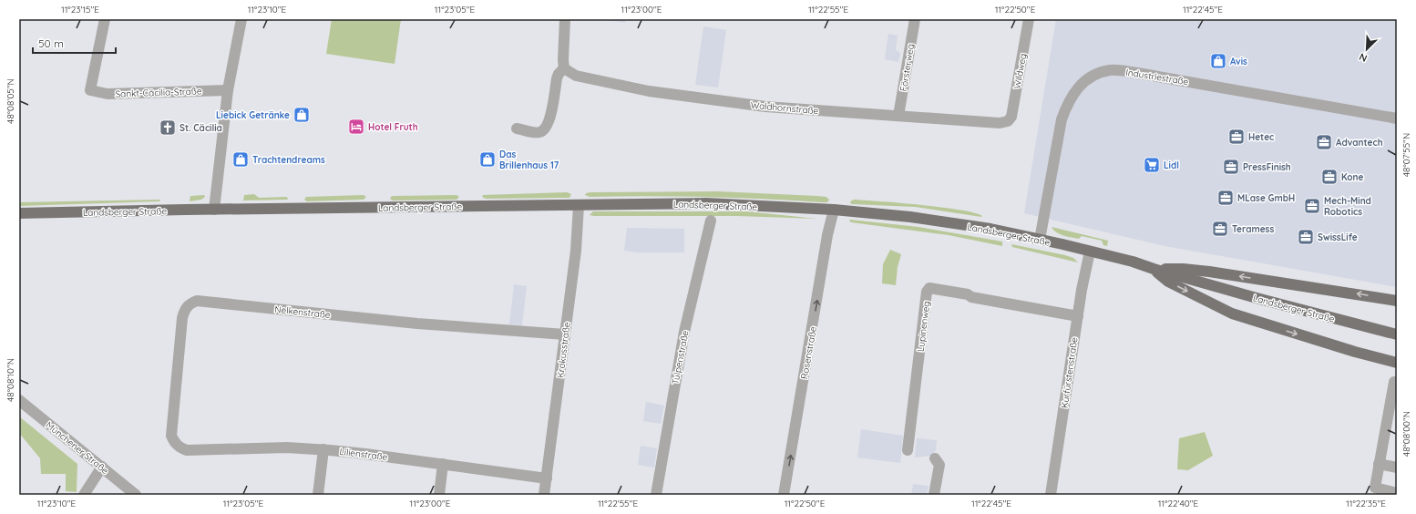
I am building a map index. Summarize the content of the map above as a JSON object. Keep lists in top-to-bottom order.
{
  "streets": {
    "main road": ["Landsberger Straße"],
    "street": [
      "Försterweg",
      "Wildweg",
      "Industriestraße",
      "Sankt-Cäcilia-Straße",
      "Waldhornstraße",
      "Nelkenstraße",
      "Lupinenweg",
      "Krokusstraße",
      "Rosenstraße",
      "Tulpenstraße",
      "Kurfürstenstraße",
      "Münchener Straße",
      "Lilienstraße"
    ]
  },
  "crossings": [
    ["Försterweg", "Waldhornstraße"],
    ["Wildweg", "Waldhornstraße"],
    ["Industriestraße", "Landsberger Straße"],
    ["Landsberger Straße", "Krokusstraße"],
    ["Landsberger Straße", "Rosenstraße"],
    ["Landsberger Straße", "Kurfürstenstraße"],
    ["Nelkenstraße", "Krokusstraße"],
    ["Nelkenstraße", "Lilienstraße"],
    ["Lupinenweg", "Kurfürstenstraße"],
    ["Krokusstraße", "Lilienstraße"]
  ],
  "one_way": ["Rosenstraße"],
  "places": {
    "shop": [
      "Avis",
      "Liebick Getränke",
      "Trachtendreams",
      "Das Brillenhaus 17"
    ],
    "hotel": ["Hotel Fruth"],
    "church": ["St. Cäcilia"],
    "office": [
      "Hetec",
      "Advantech",
      "PressFinish",
      "Kone",
      "MLase GmbH",
      "Mech-Mind Robotics",
      "Teramess",
      "SwissLife"
    ],
    "supermarket": ["Lidl"]
  },
  "scale_bar": "50 m",
  "north": "bottom left",
  "coordinates": [
    "11°23'15\"E",
    "11°23'10\"E",
    "11°23'05\"E",
    "11°23'00\"E",
    "11°22'55\"E",
    "11°22'50\"E",
    "11°22'45\"E",
    "48°08'05\"N",
    "48°07'55\"N",
    "48°08'10\"N",
    "48°08'00\"N",
    "11°22'40\"E",
    "11°22'35\"E"
  ]
}
